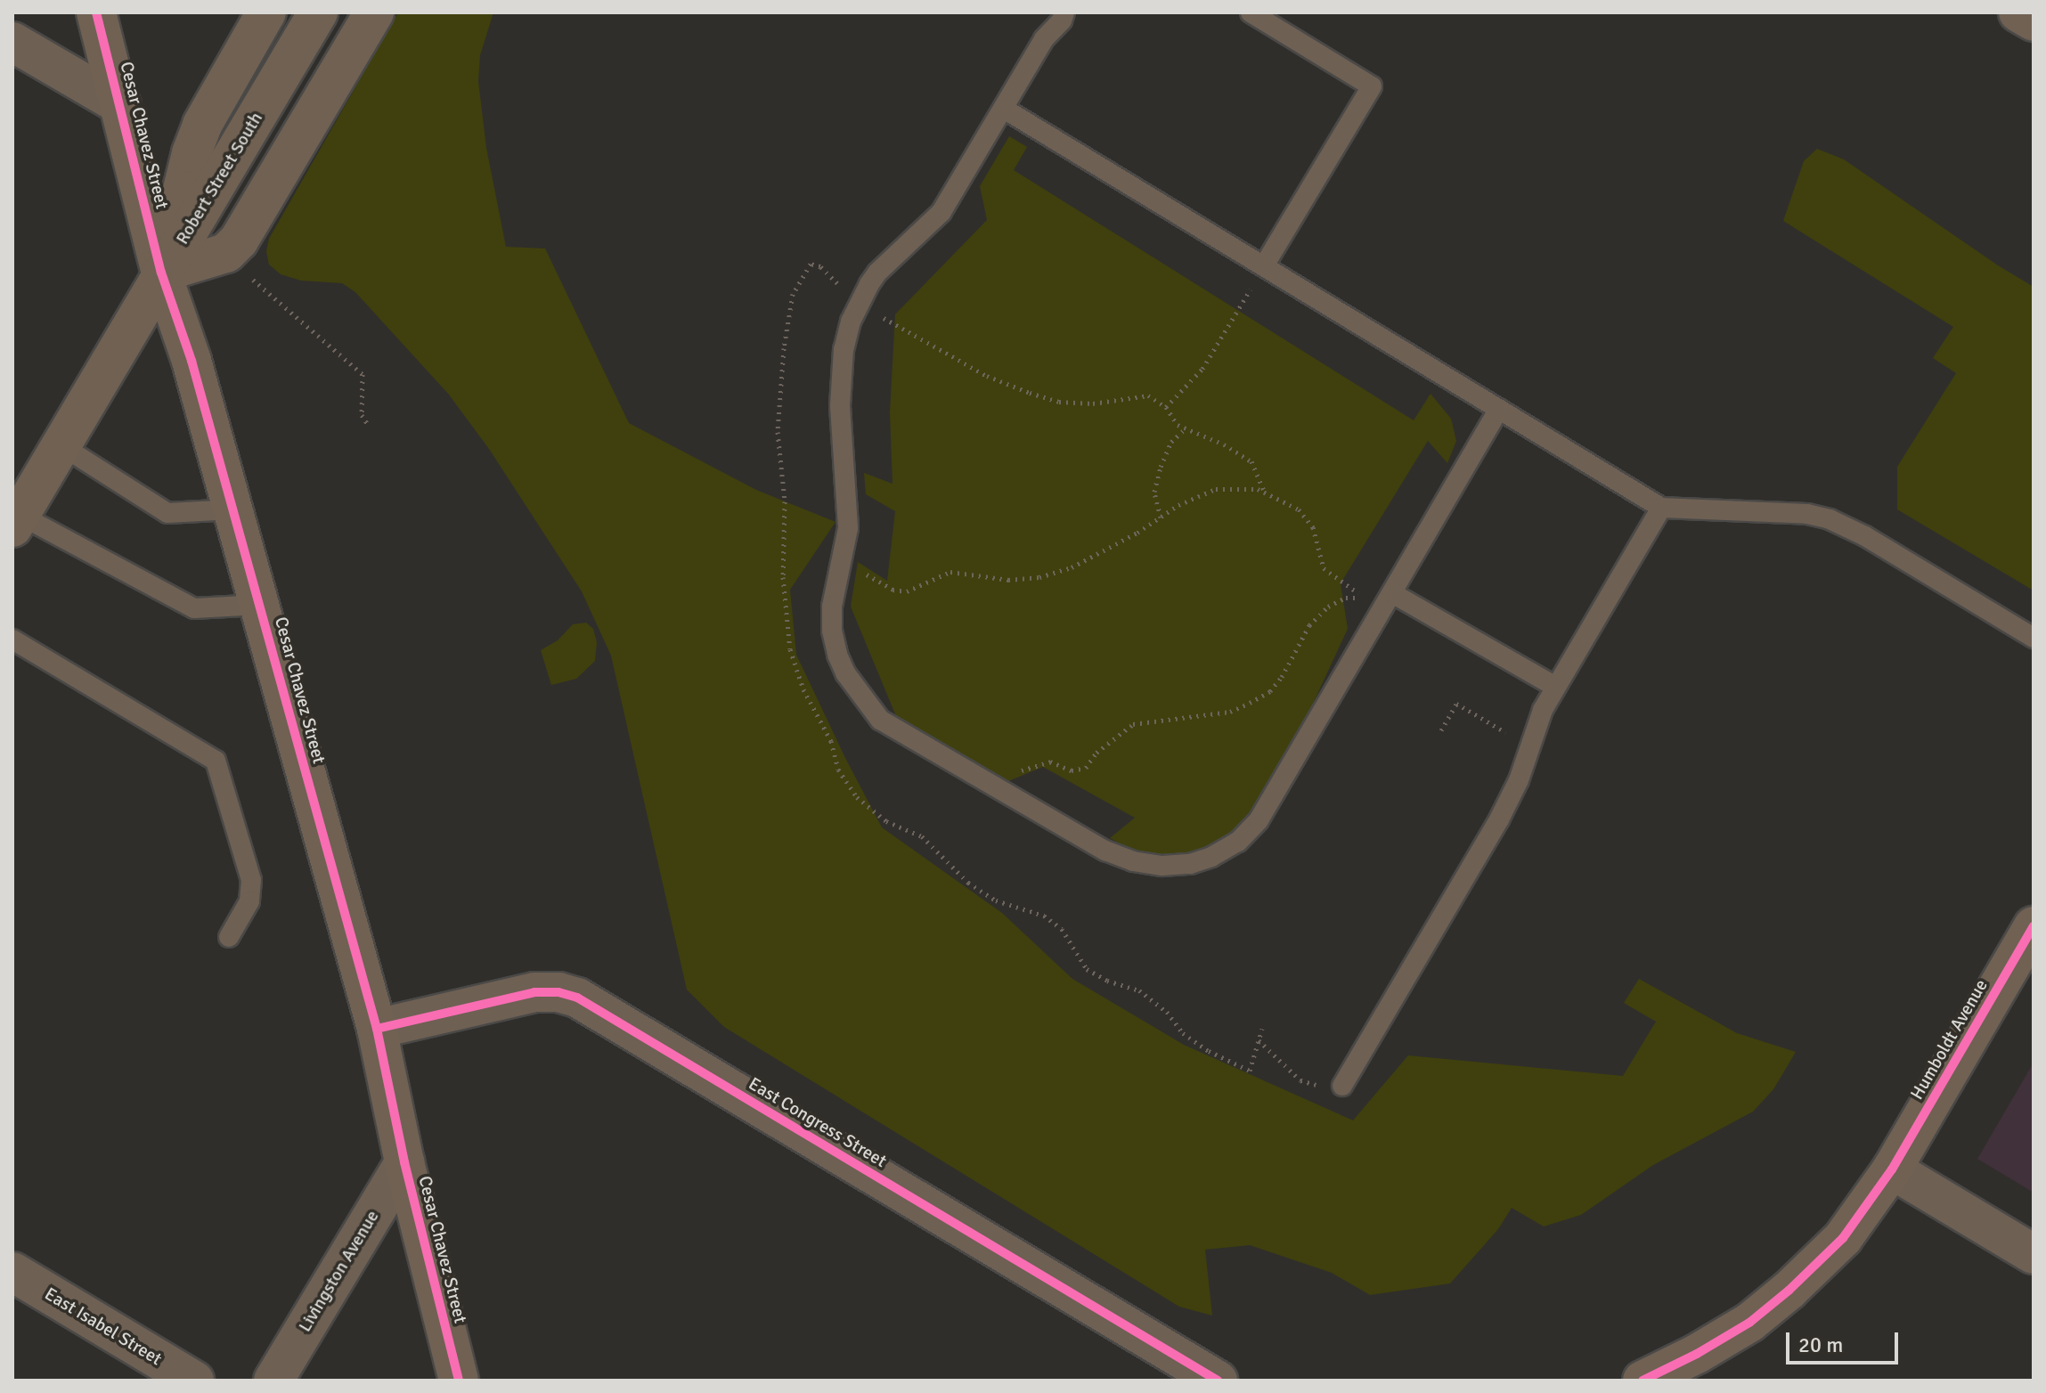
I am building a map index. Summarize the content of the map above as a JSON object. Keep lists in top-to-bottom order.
{
  "streets": {
    "main road": ["Cesar Chavez Street", "Robert Street South", "Humboldt Avenue"],
    "street": ["East Congress Street", "Livingston Avenue", "East Isabel Street"]
  },
  "crossings": [
    ["Cesar Chavez Street", "Robert Street South"],
    ["Cesar Chavez Street", "East Congress Street"],
    ["Cesar Chavez Street", "Livingston Avenue"]
  ],
  "scale_bar": "20 m"
}
